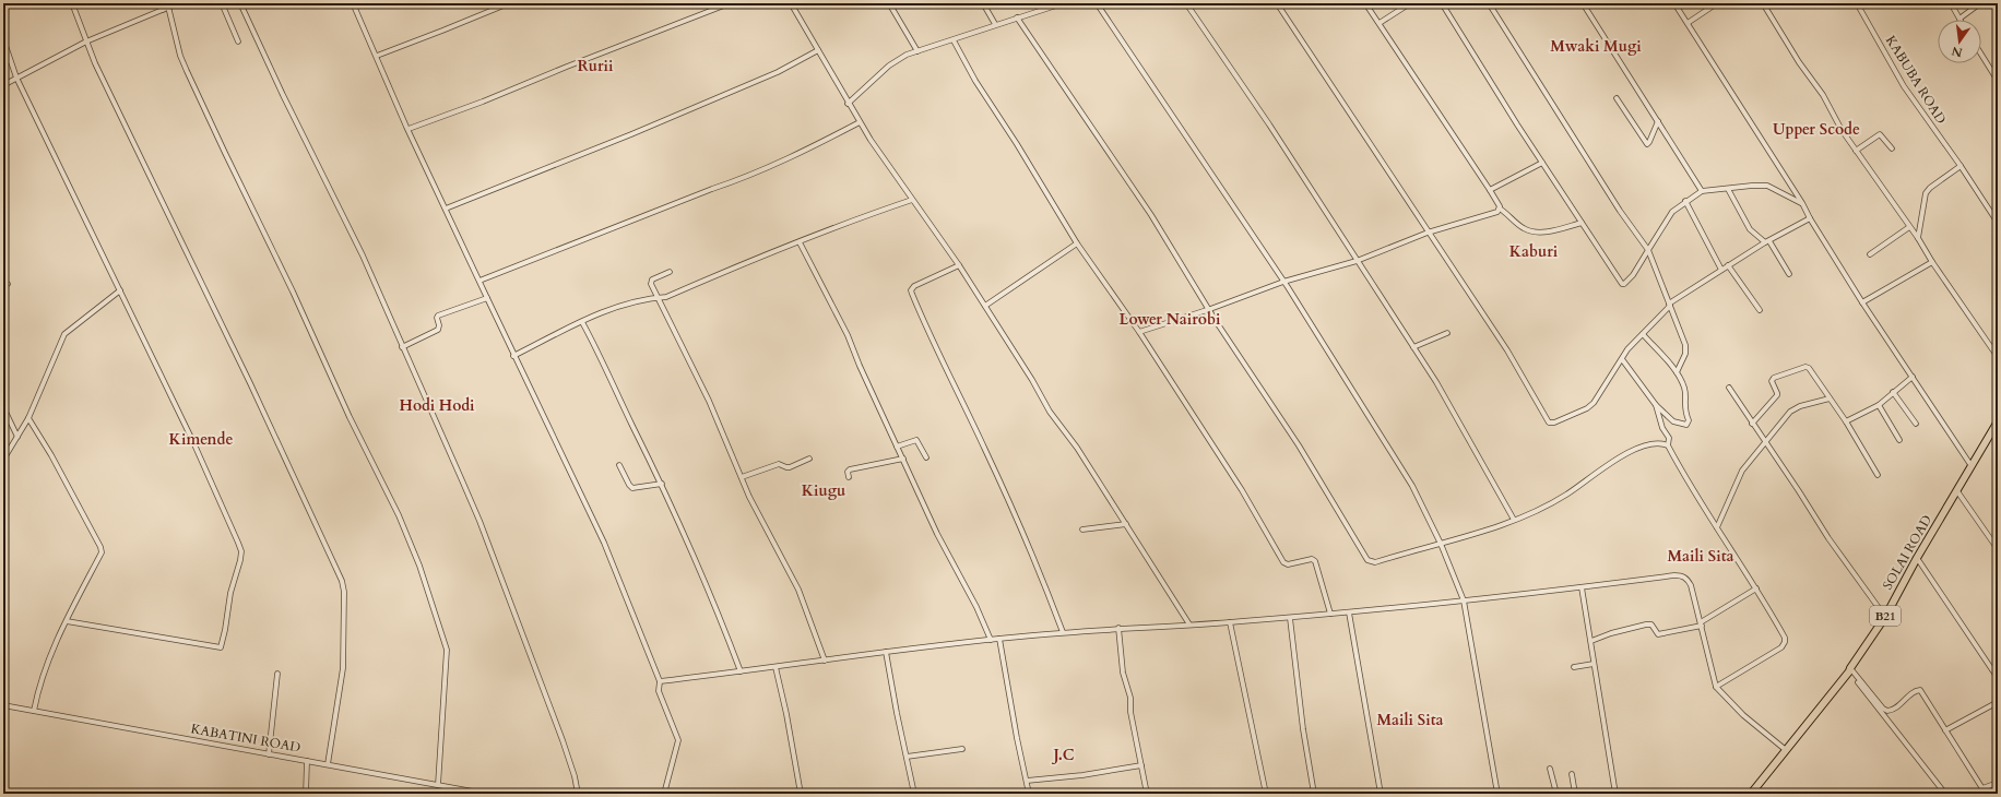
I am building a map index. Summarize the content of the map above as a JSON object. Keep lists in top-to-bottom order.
{
  "streets": {
    "highway": ["SOLAI ROAD", "B21"],
    "street": ["KABUBA ROAD", "KABATINI ROAD"]
  },
  "districts": [
    "Mwaki Mugi",
    "Rurii",
    "Upper Scode",
    "Kaburi",
    "Lower Nairobi",
    "Hodi Hodi",
    "Kimende",
    "Kiugu",
    "Maili Sita",
    "Maili Sita",
    "J.C"
  ],
  "north": "bottom"
}
